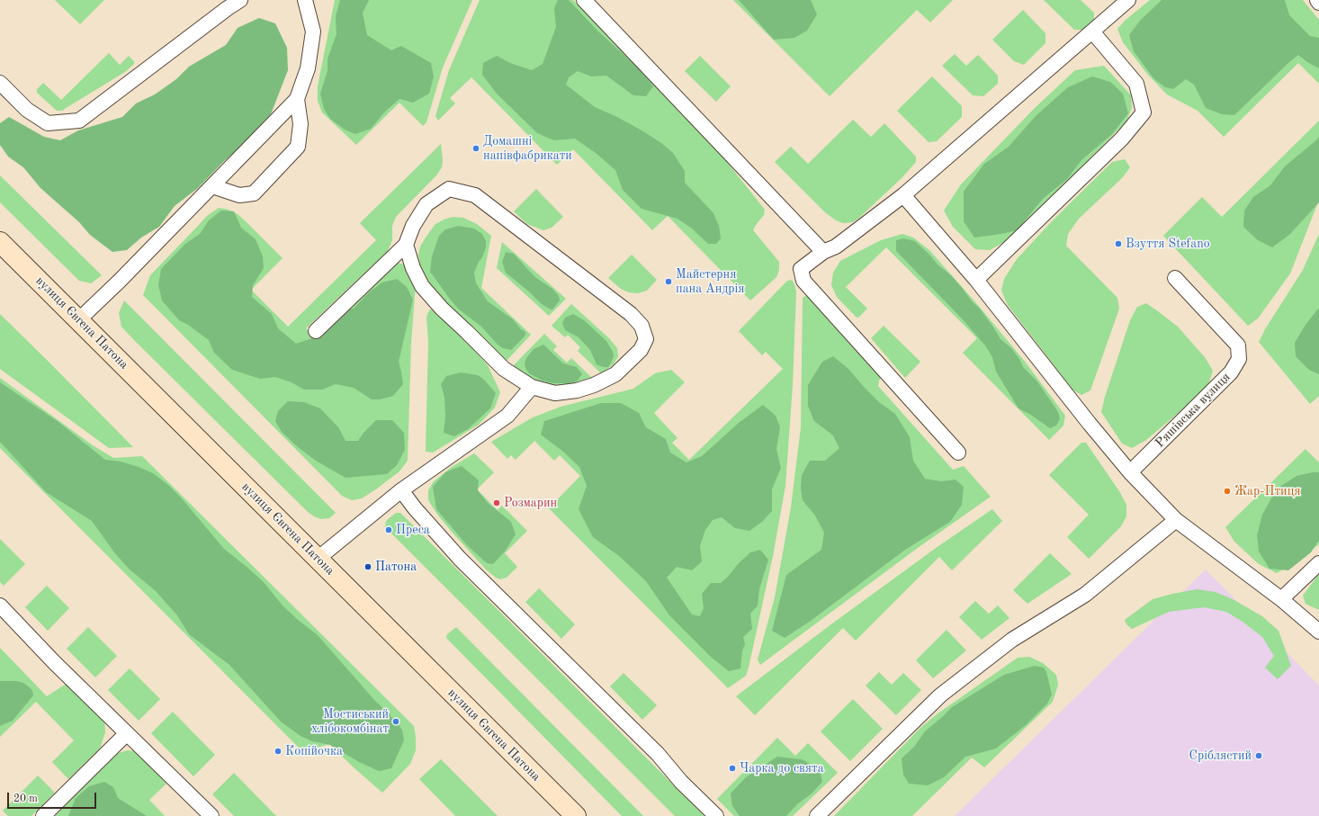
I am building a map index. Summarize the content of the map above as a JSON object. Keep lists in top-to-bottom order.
{
  "streets": {
    "main road": ["вулиця Євгена Патона"],
    "lane": ["Ряшівська вулиця"]
  },
  "places": [
    "Домашні напівфабрикати",
    "Взуття Stefano",
    "Майстерня пана Андрія",
    "Жар-Птиця",
    "Розмарин",
    "Преса",
    "Патона",
    "Мостиський хлібокомбінат",
    "Копійочка",
    "Сріблястий",
    "Чарка до свята"
  ],
  "scale_bar": "20 m"
}
